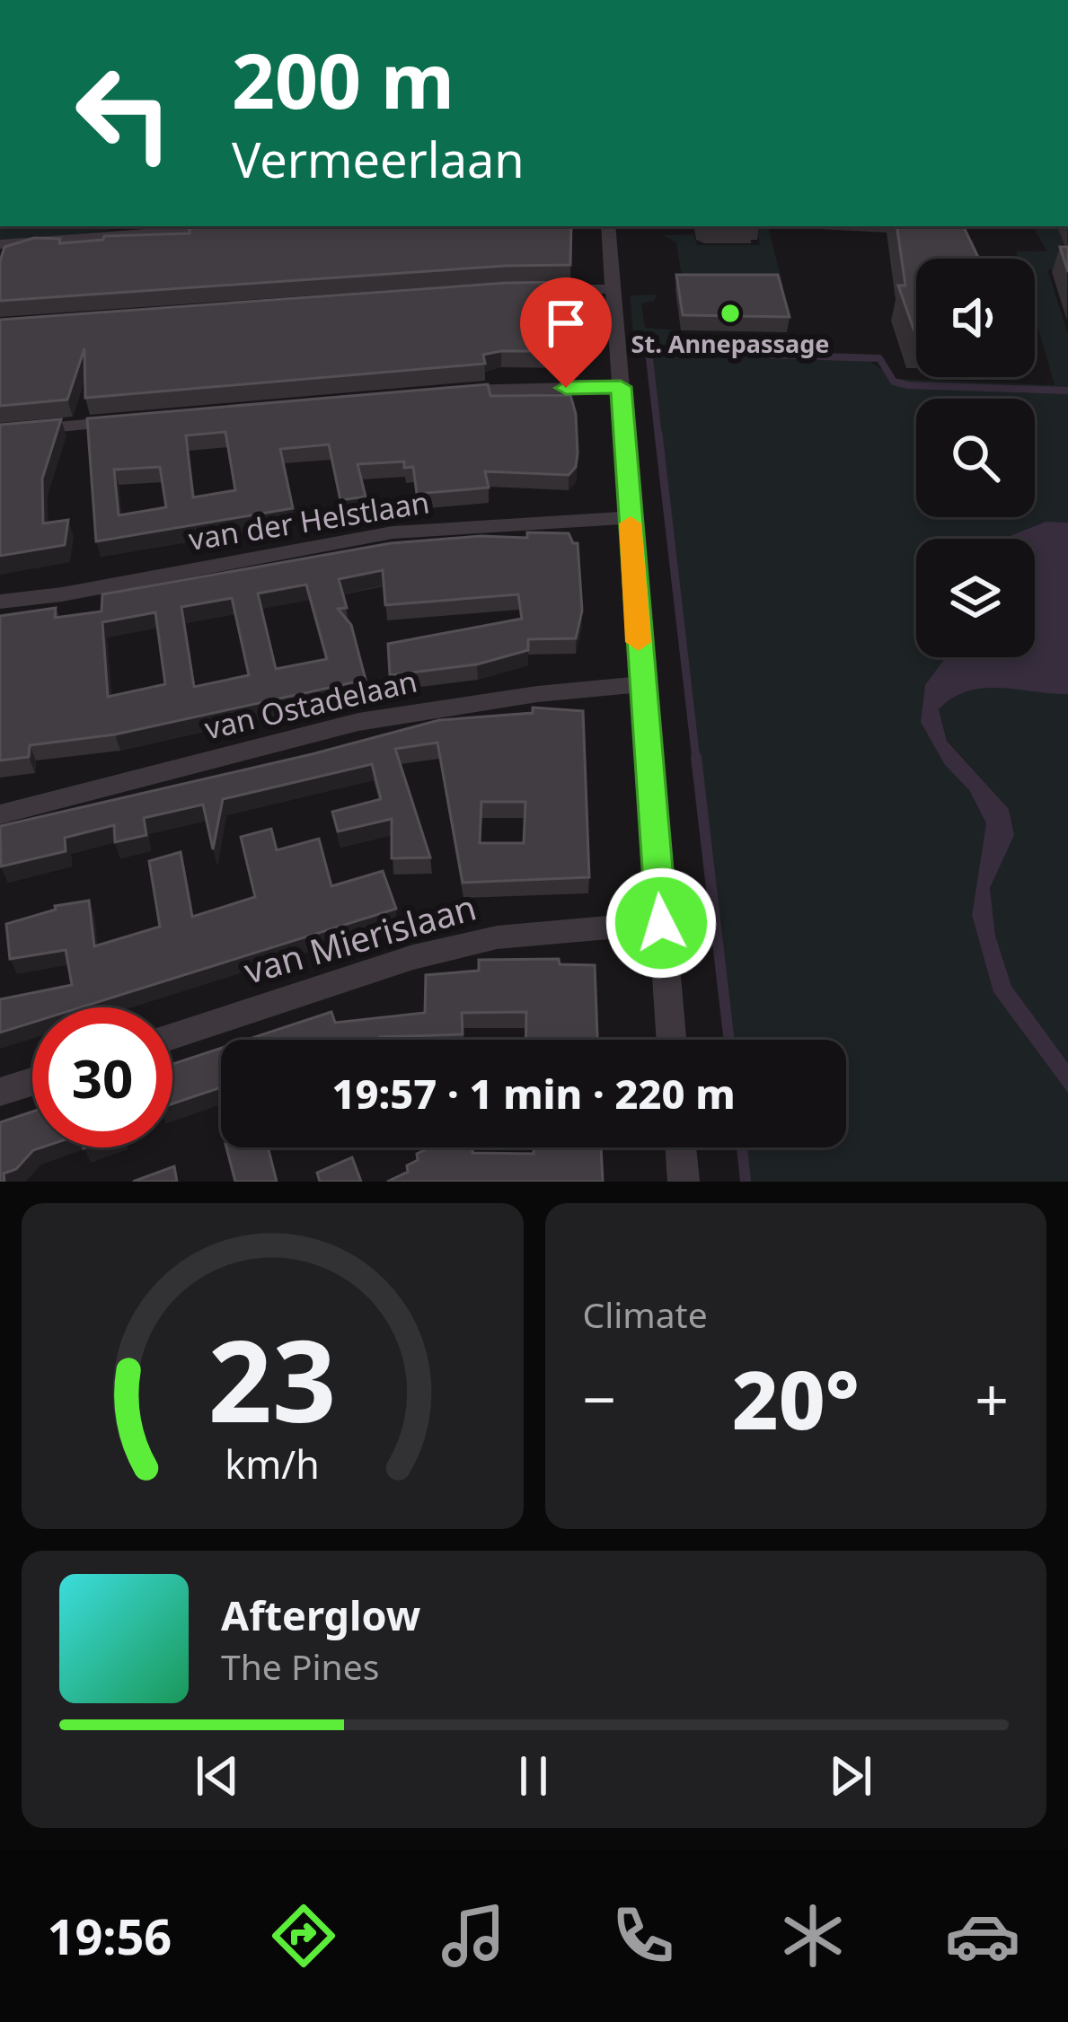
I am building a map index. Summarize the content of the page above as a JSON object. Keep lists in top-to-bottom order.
{
  "streets": {
    "street": ["van der Helstlaan", "van Ostadelaan", "van Mierislaan"]
  },
  "places": ["St. Annepassage"],
  "page": {
    "turn": ["200 m", "Vermeerlaan"],
    "limit": "30",
    "trip": "19:57 · 1 min · 220 m",
    "tile": "Climate",
    "heat": ["−", "20°", "+"],
    "song": ["Afterglow", "The Pines"],
    "tabs": "19:56",
    "gauge": ["23", "km/h"]
  }
}
